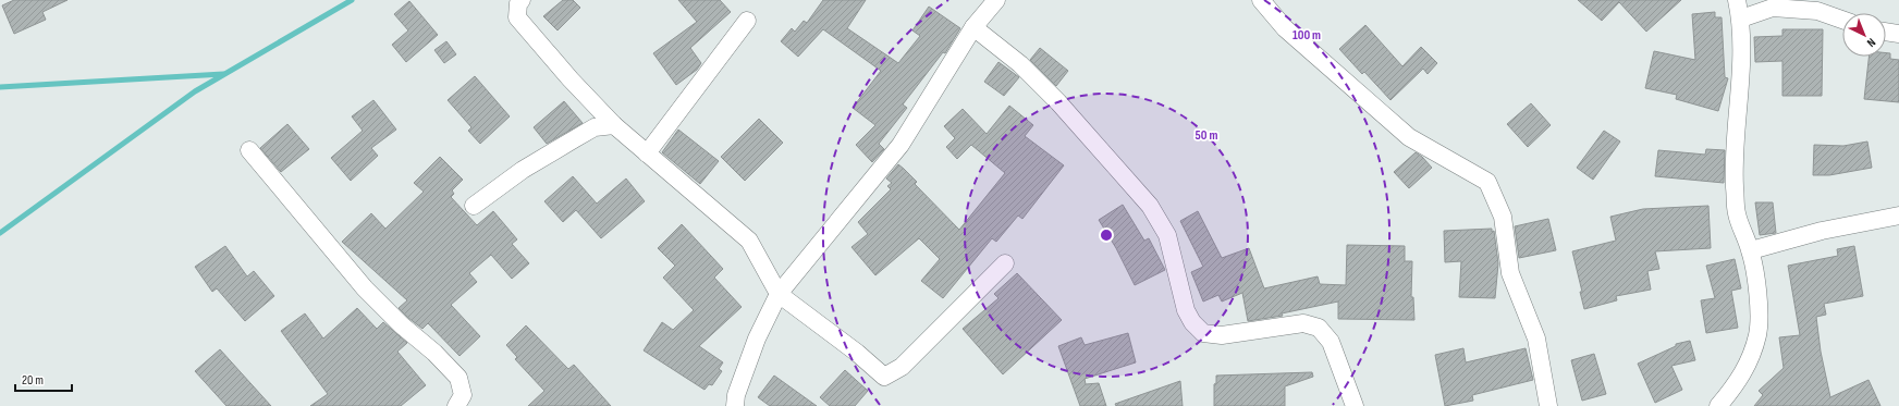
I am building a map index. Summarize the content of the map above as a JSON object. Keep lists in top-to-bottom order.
{
  "scale_bar": "20 m",
  "north": "bottom right",
  "rings": ["100 m", "50 m"]
}
